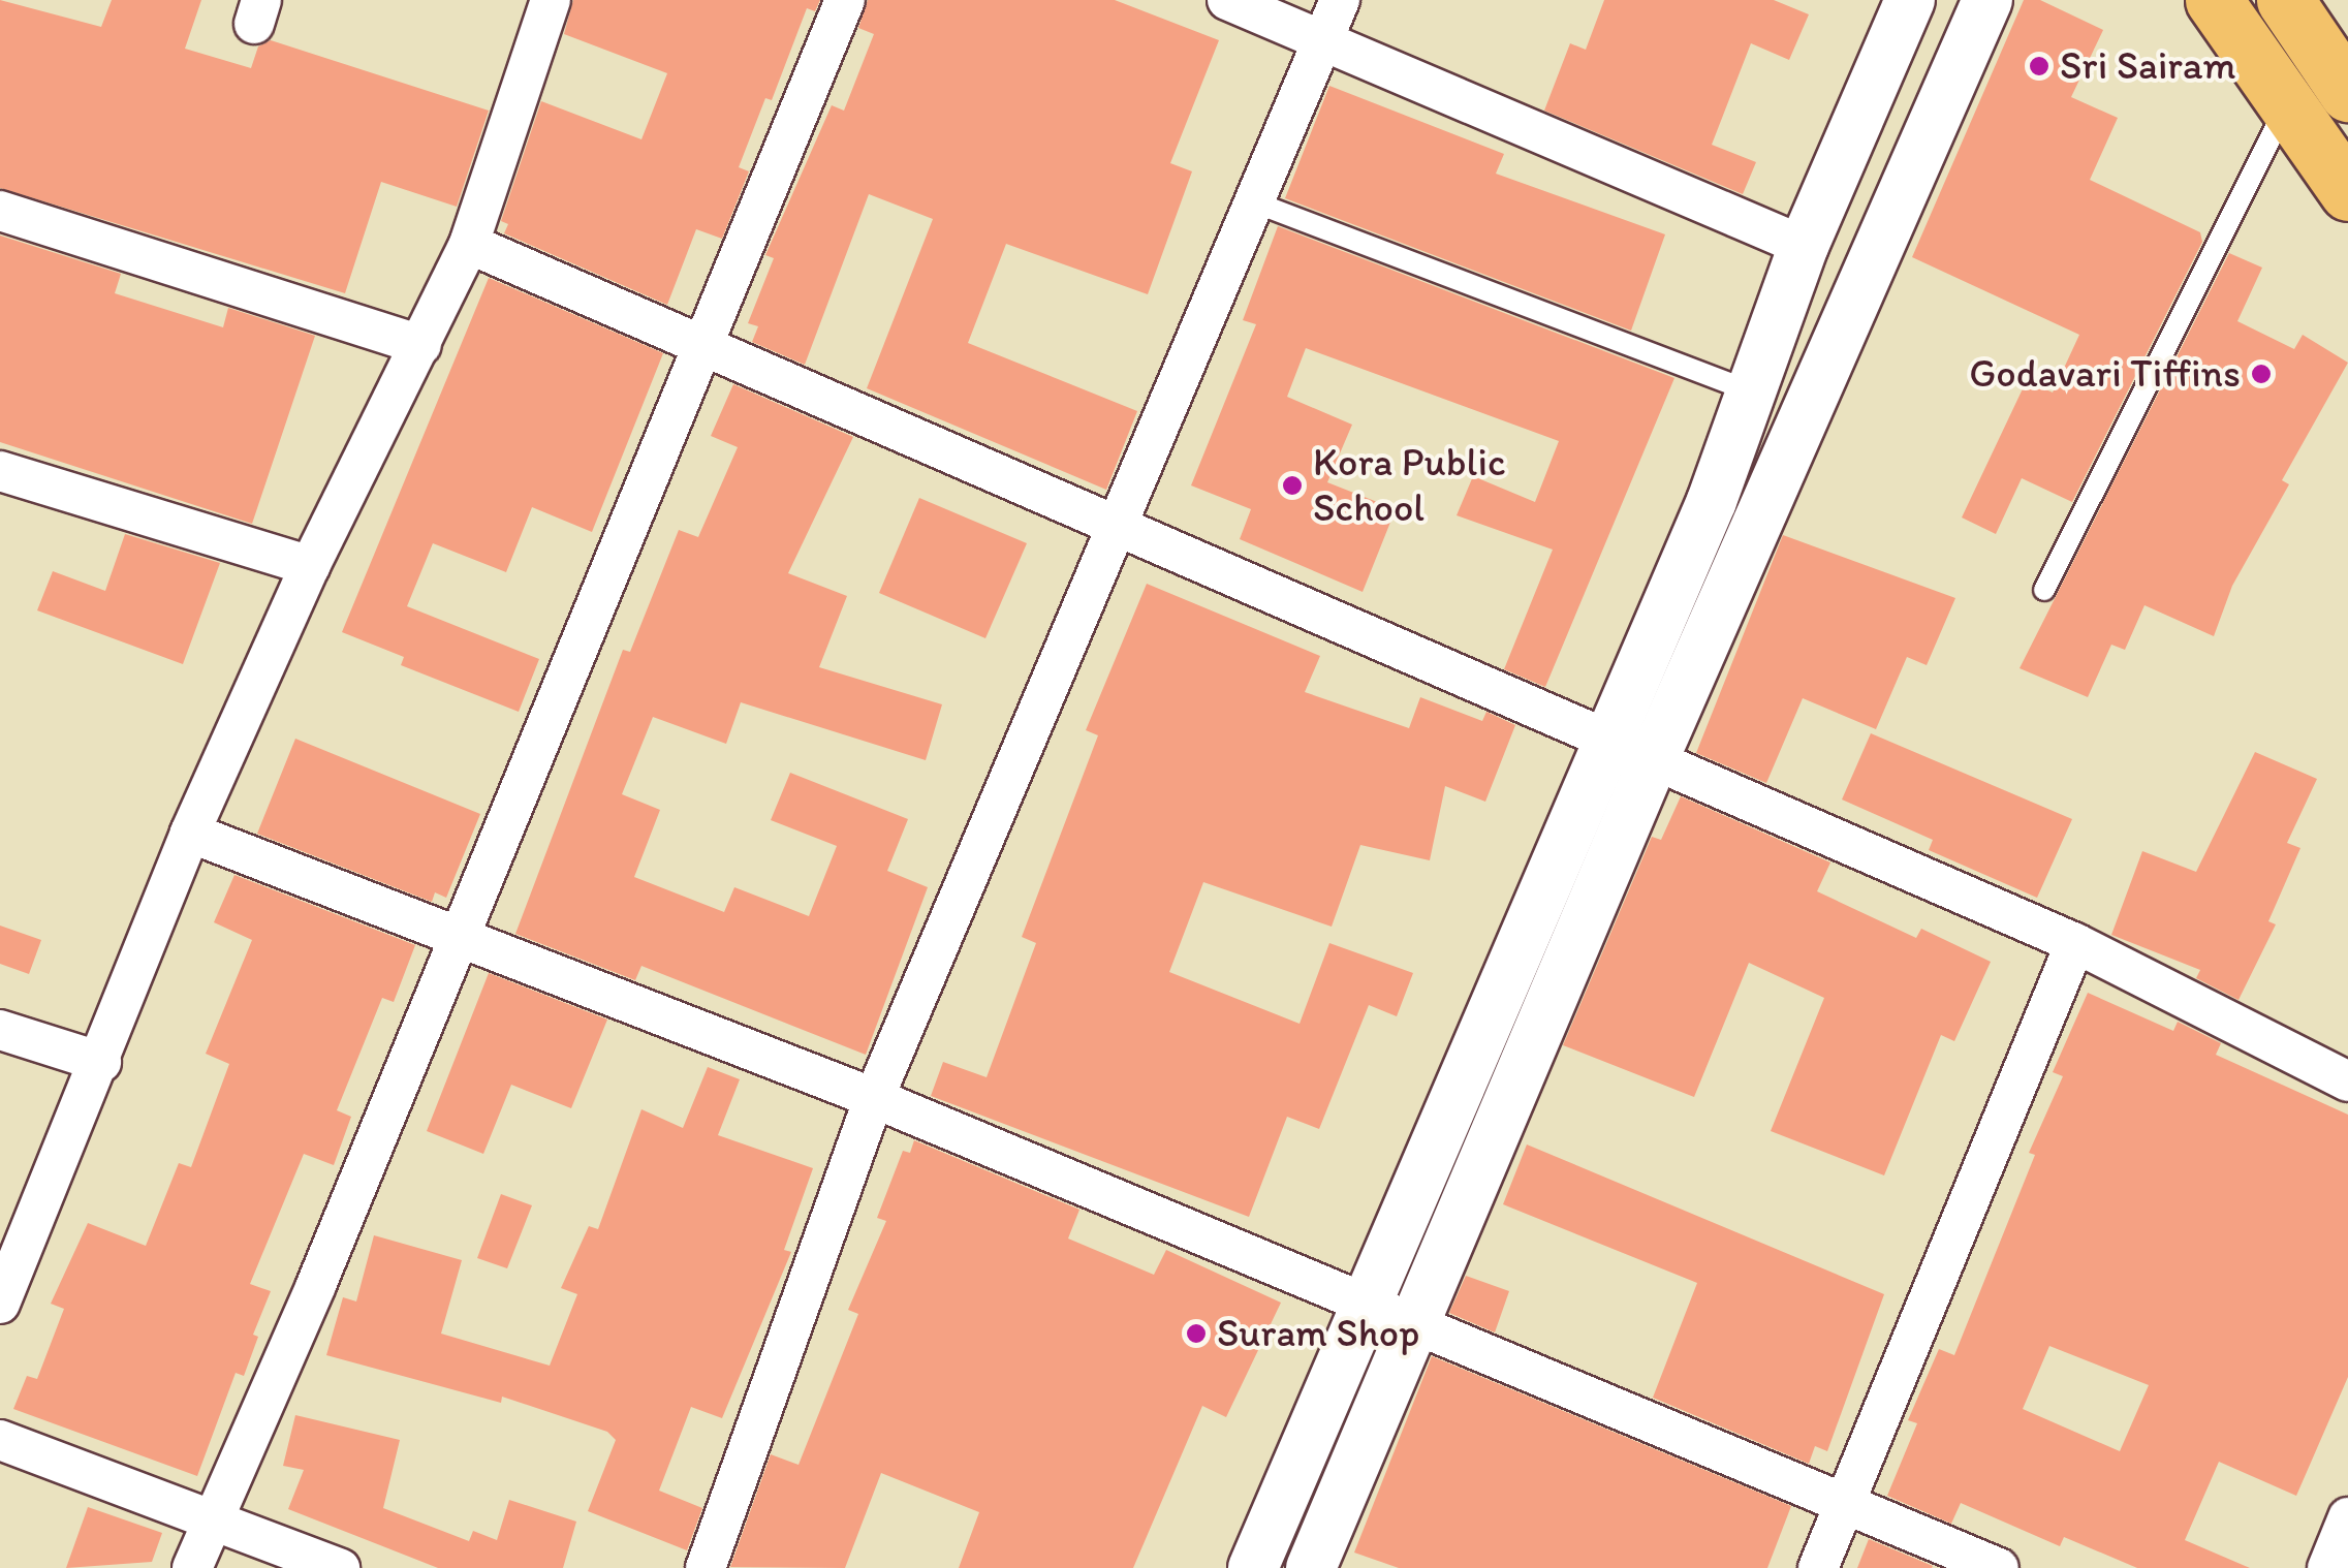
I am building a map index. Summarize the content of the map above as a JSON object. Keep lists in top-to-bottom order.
{
  "places": [
    "Sri Sairam",
    "Godavari Tiffins",
    "Kora Public School",
    "Suram Shop"
  ]
}
